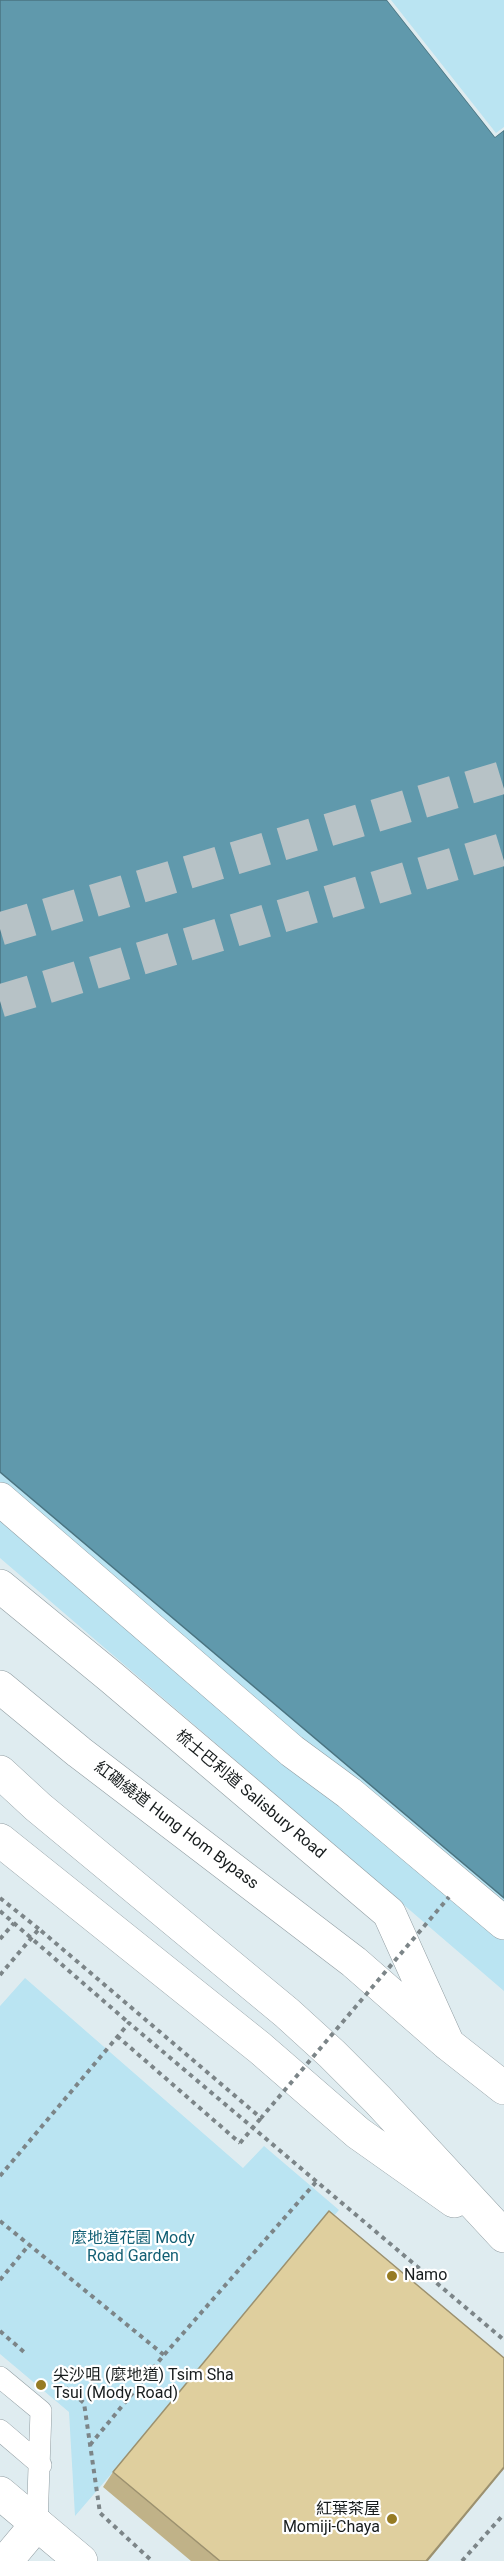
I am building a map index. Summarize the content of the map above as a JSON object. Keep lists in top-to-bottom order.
{
  "streets": {
    "main road": ["梳士巴利道 Salisbury Road", "紅磡繞道 Hung Hom Bypass"]
  },
  "crossings": [
    ["梳士巴利道 Salisbury Road", "紅磡繞道 Hung Hom Bypass"]
  ],
  "parks": ["麼地道花園 Mody Road Garden"],
  "places": ["Namo", "尖沙咀 (麼地道) Tsim Sha Tsui (Mody Road)", "紅葉茶屋 Momiji-Chaya"]
}
